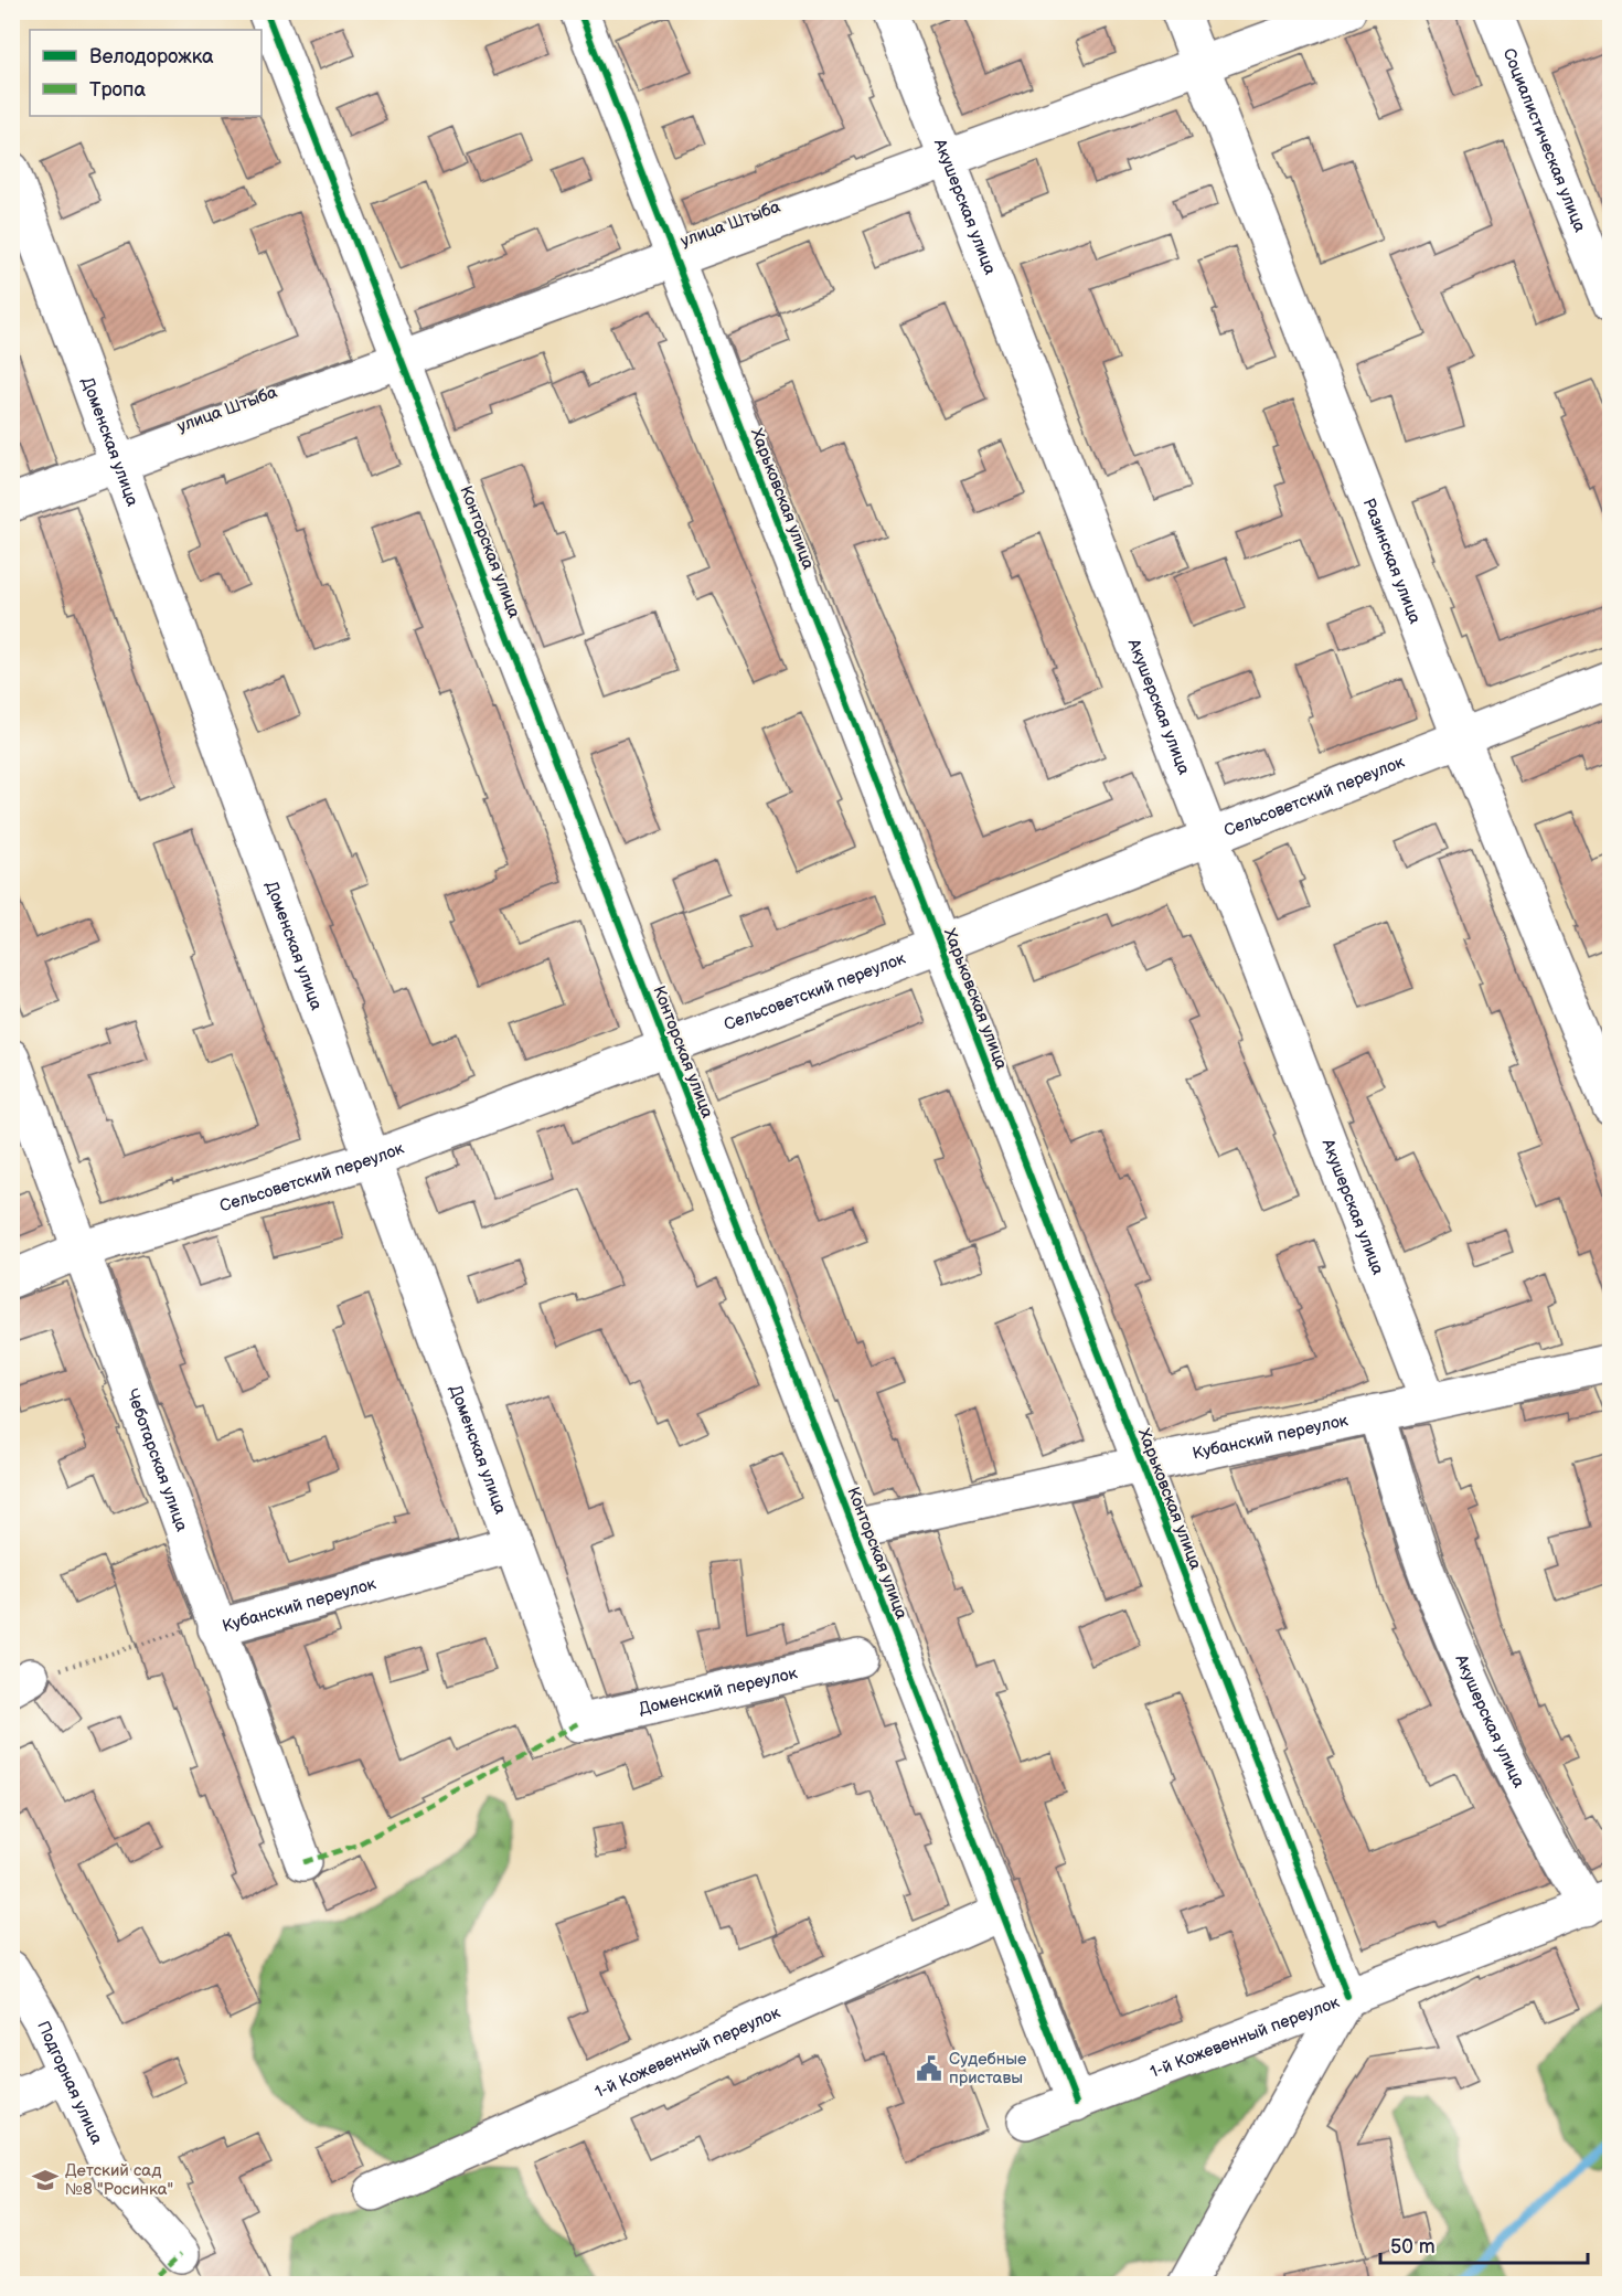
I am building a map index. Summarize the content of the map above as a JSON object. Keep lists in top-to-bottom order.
{
  "streets": {
    "street": [
      "Социалистическая улица",
      "Акушерская улица",
      "улица Штыба",
      "Доменская улица",
      "Харьковская улица",
      "Конторская улица",
      "Разинская улица",
      "Сельсоветский переулок",
      "Кубанский переулок",
      "Чеботарская улица",
      "Доменский переулок",
      "1-й Кожевенный переулок",
      "Подгорная улица"
    ]
  },
  "crossings": [
    ["Акушерская улица", "улица Штыба"],
    ["Акушерская улица", "Сельсоветский переулок"],
    ["Акушерская улица", "Кубанский переулок"],
    ["Акушерская улица", "1-й Кожевенный переулок"],
    ["улица Штыба", "Доменская улица"],
    ["улица Штыба", "Харьковская улица"],
    ["улица Штыба", "Конторская улица"],
    ["улица Штыба", "Разинская улица"],
    ["Доменская улица", "Сельсоветский переулок"],
    ["Доменская улица", "Кубанский переулок"],
    ["Доменская улица", "Доменский переулок"],
    ["Харьковская улица", "Сельсоветский переулок"],
    ["Харьковская улица", "Кубанский переулок"],
    ["Харьковская улица", "1-й Кожевенный переулок"],
    ["Конторская улица", "Сельсоветский переулок"],
    ["Конторская улица", "Кубанский переулок"],
    ["Конторская улица", "1-й Кожевенный переулок"],
    ["Разинская улица", "Сельсоветский переулок"],
    ["Сельсоветский переулок", "Чеботарская улица"],
    ["Кубанский переулок", "Чеботарская улица"]
  ],
  "places": {
    "public building": ["Судебные приставы"],
    "school or university": ["Детский сад №8 \"Росинка\""]
  },
  "legend": ["Велодорожка", "Тропа"],
  "scale_bar": "50 m"
}
